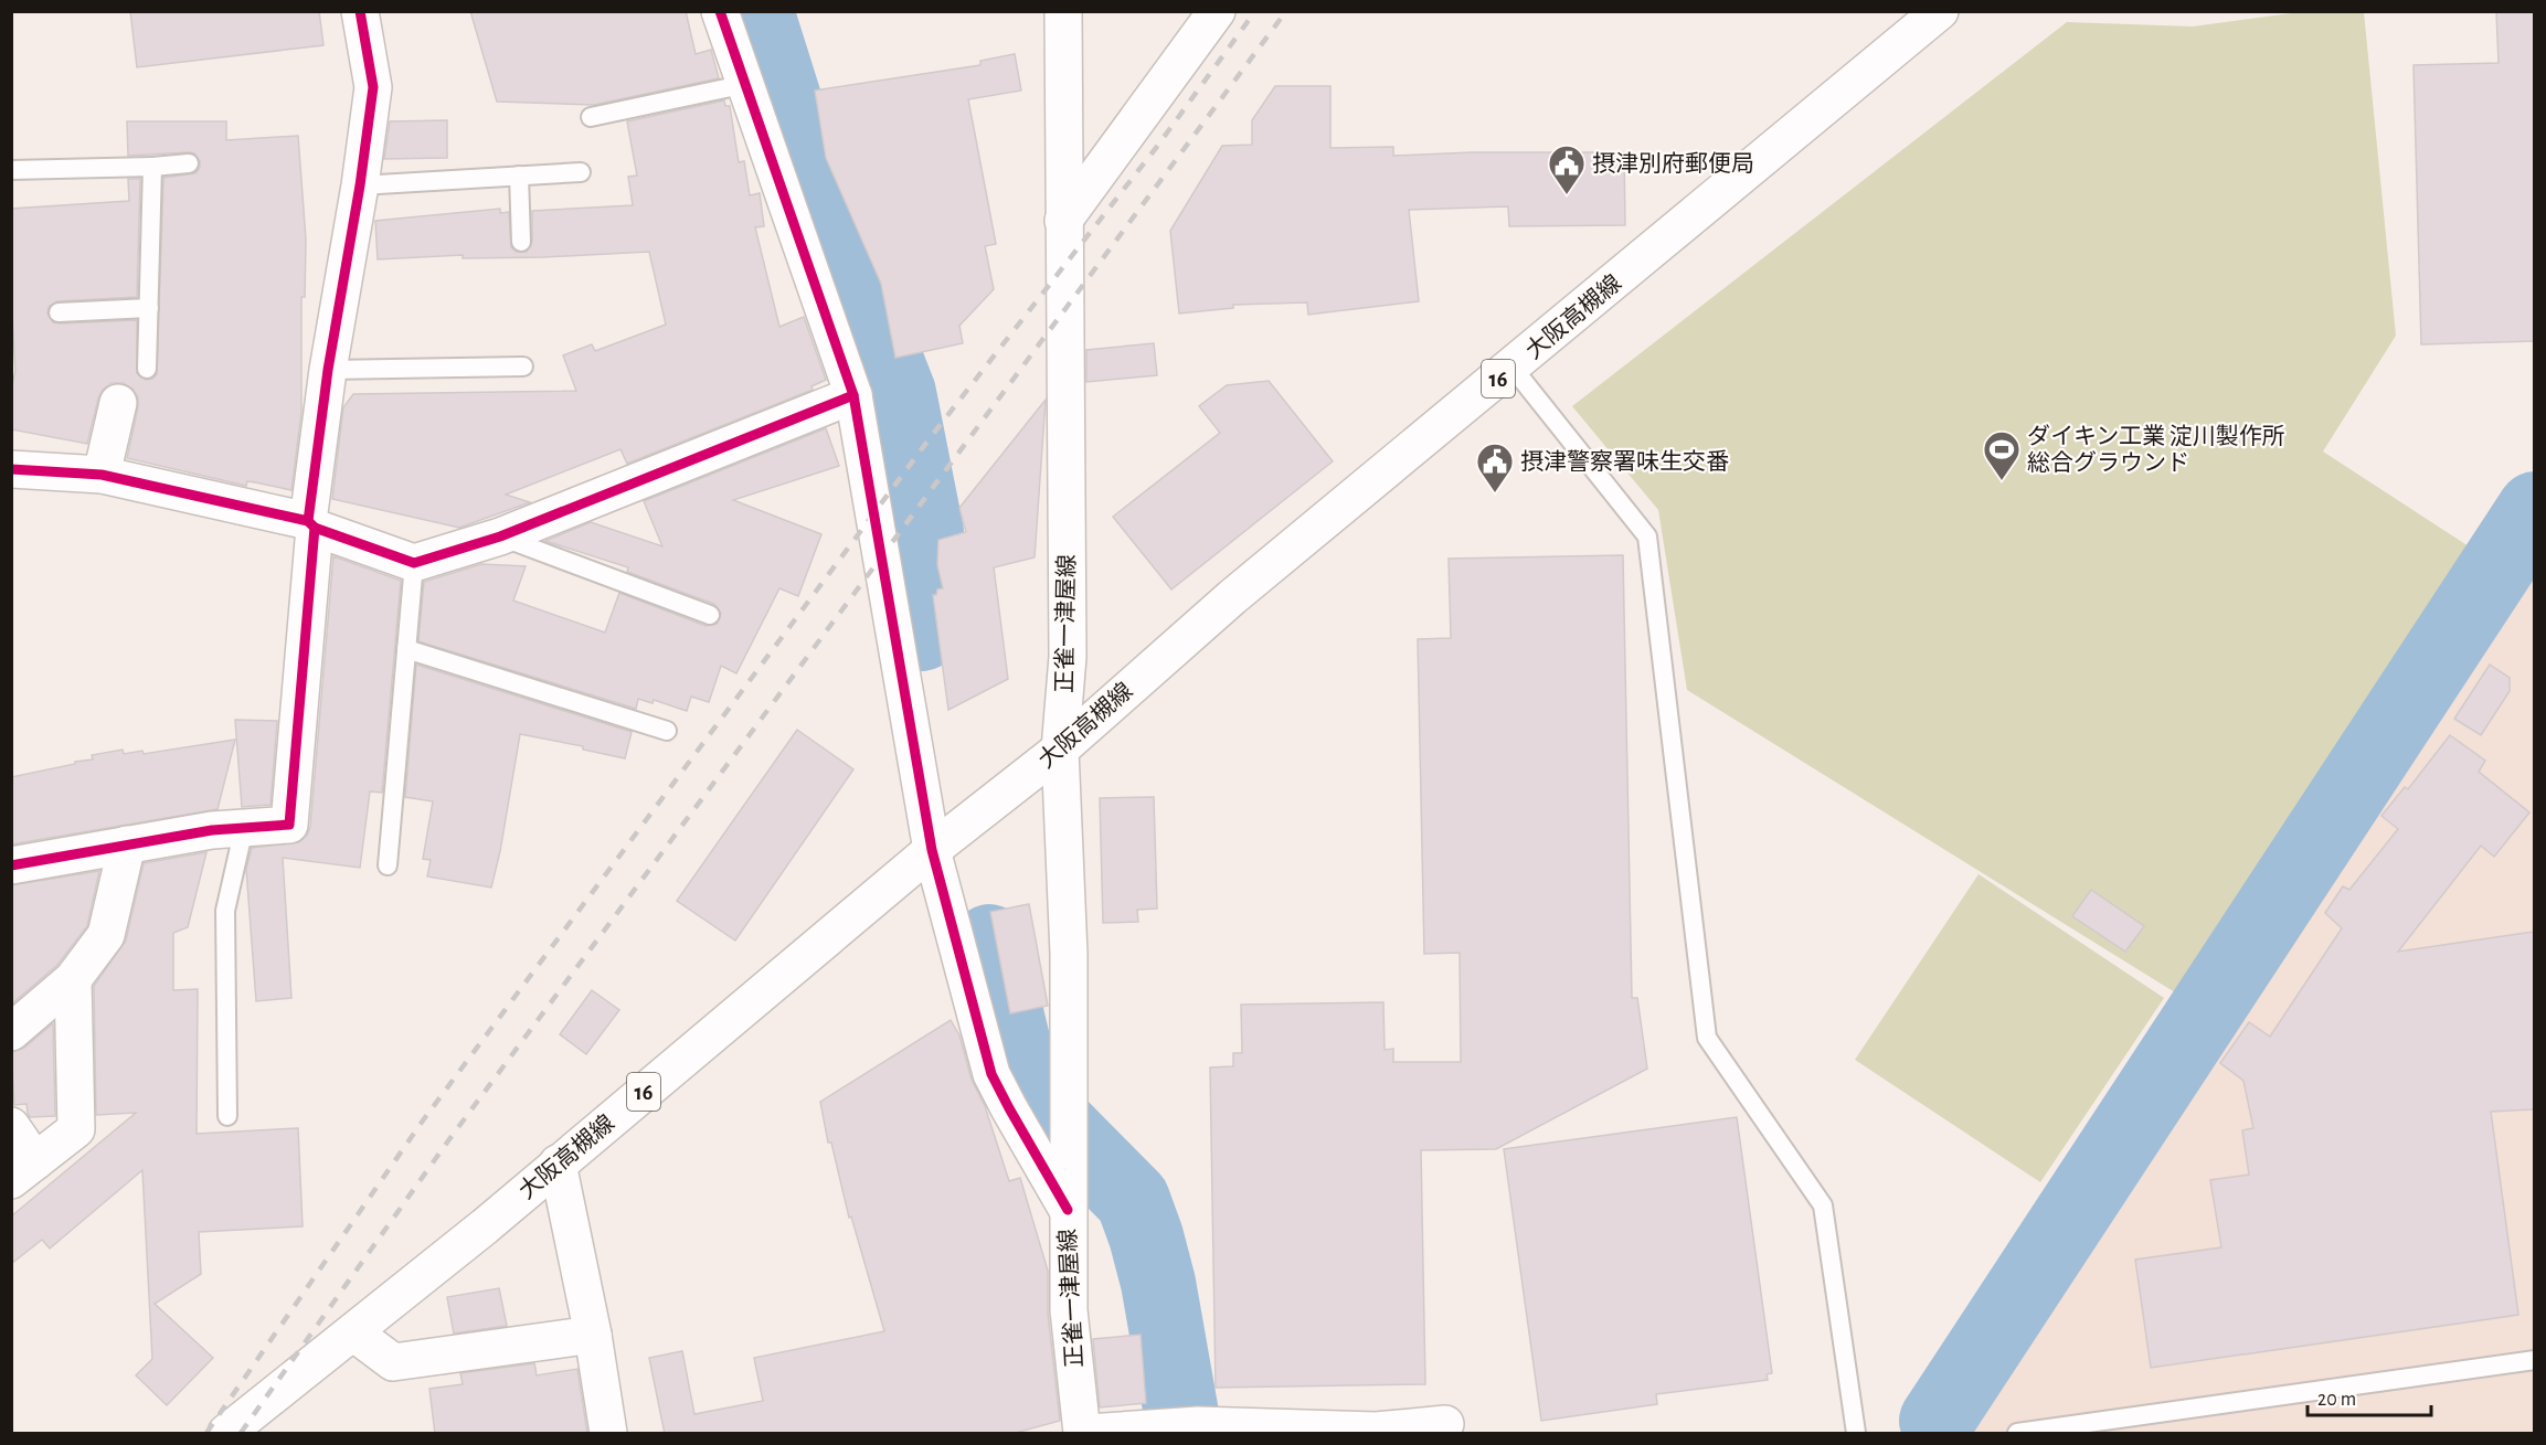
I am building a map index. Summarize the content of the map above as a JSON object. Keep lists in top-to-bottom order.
{
  "streets": {
    "street": ["大阪高槻線", "16", "正雀一津屋線"]
  },
  "crossings": [
    ["大阪高槻線", "正雀一津屋線"]
  ],
  "places": {
    "public building": ["摂津別府郵便局", "摂津警察署味生交番"],
    "sports": ["ダイキン工業 淀川製作所 総合グラウンド"]
  },
  "scale_bar": "20 m"
}
